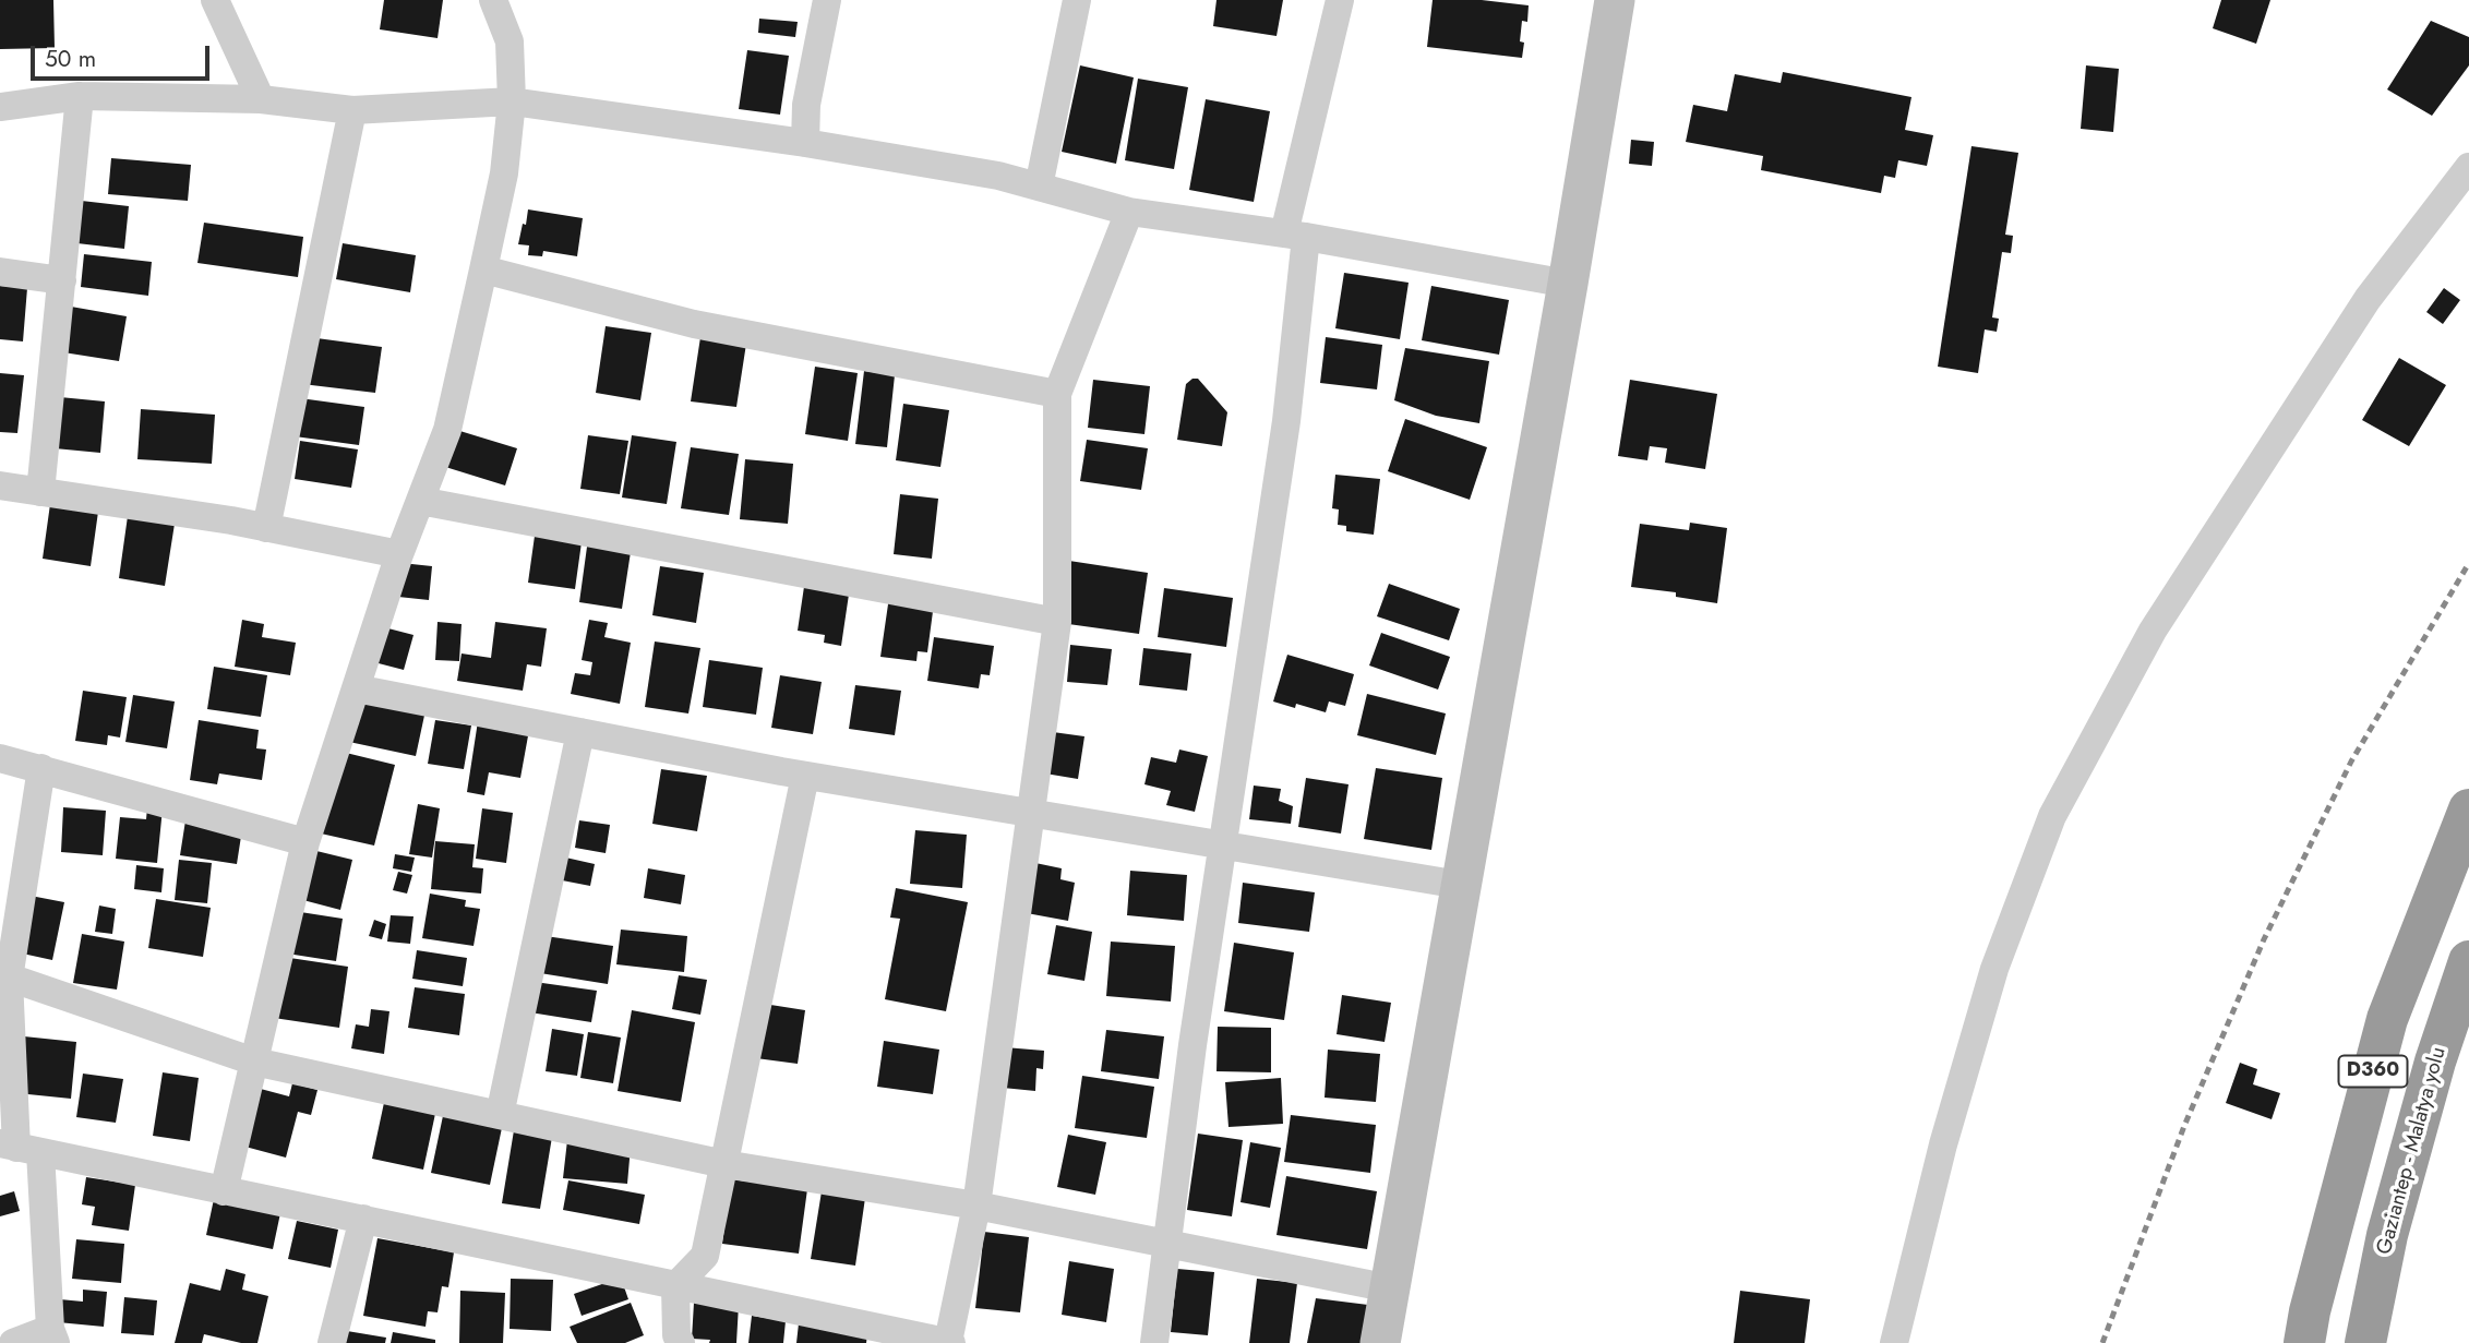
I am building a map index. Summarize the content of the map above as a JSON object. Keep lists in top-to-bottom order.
{
  "streets": {
    "highway": ["D360", "Gaziantep - Malatya yolu"]
  },
  "scale_bar": "50 m"
}
